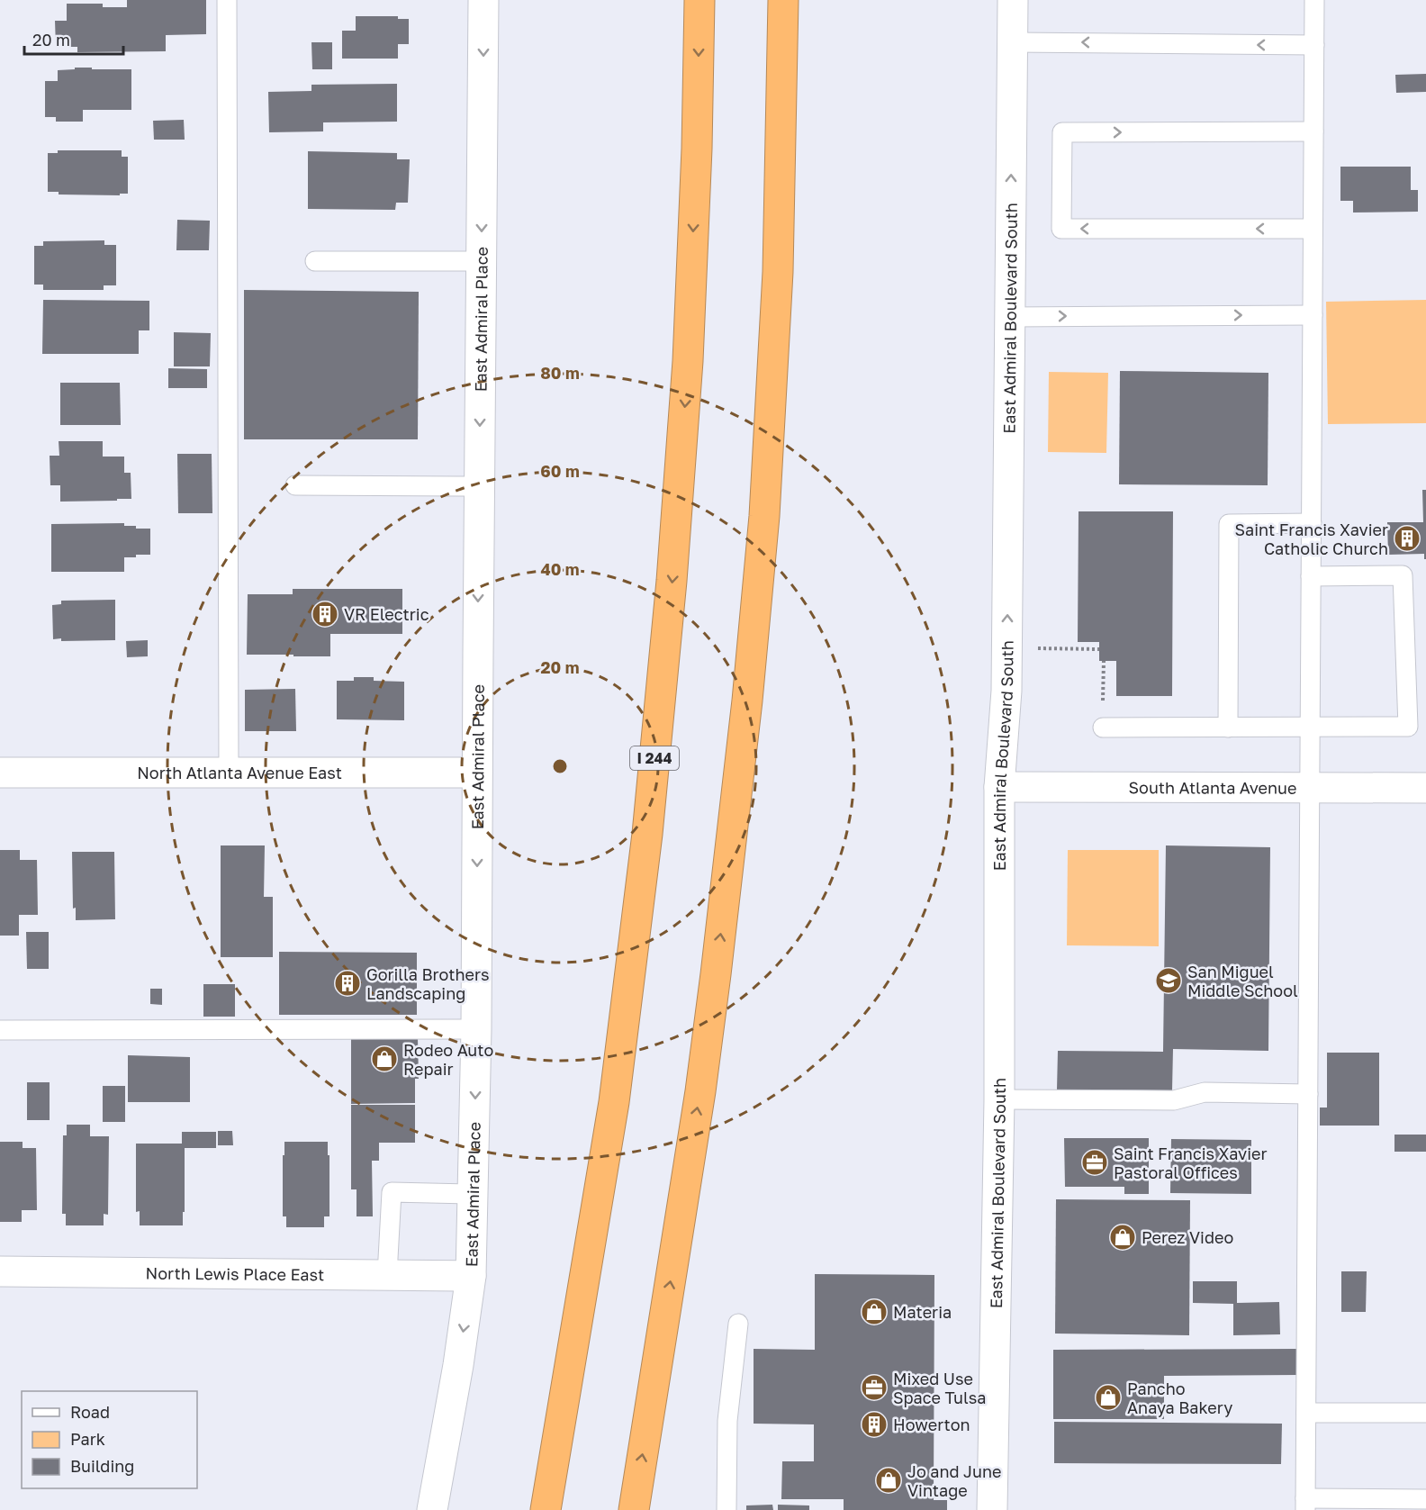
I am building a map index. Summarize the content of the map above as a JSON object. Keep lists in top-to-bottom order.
{
  "streets": {
    "highway": ["I 244"],
    "main road": [
      "East Admiral Boulevard South",
      "East Admiral Place",
      "North Atlanta Avenue East",
      "South Atlanta Avenue",
      "North Lewis Place East"
    ]
  },
  "crossings": [
    ["East Admiral Boulevard South", "South Atlanta Avenue"],
    ["East Admiral Place", "North Atlanta Avenue East"],
    ["East Admiral Place", "North Lewis Place East"]
  ],
  "one_way": ["East Admiral Boulevard South", "East Admiral Place"],
  "places": {
    "building": [
      "Saint Francis Xavier Catholic Church",
      "VR Electric",
      "Gorilla Brothers Landscaping",
      "Howerton"
    ],
    "school or university": ["San Miguel Middle School"],
    "shop": [
      "Rodeo Auto Repair",
      "Perez Video",
      "Materia",
      "Pancho Anaya Bakery",
      "Jo and June Vintage"
    ],
    "office": ["Saint Francis Xavier Pastoral Offices", "Mixed Use Space Tulsa"]
  },
  "legend": ["Road", "Park", "Building"],
  "scale_bar": "20 m",
  "rings": [
    "80 m",
    "60 m",
    "40 m",
    "20 m"
  ]
}
